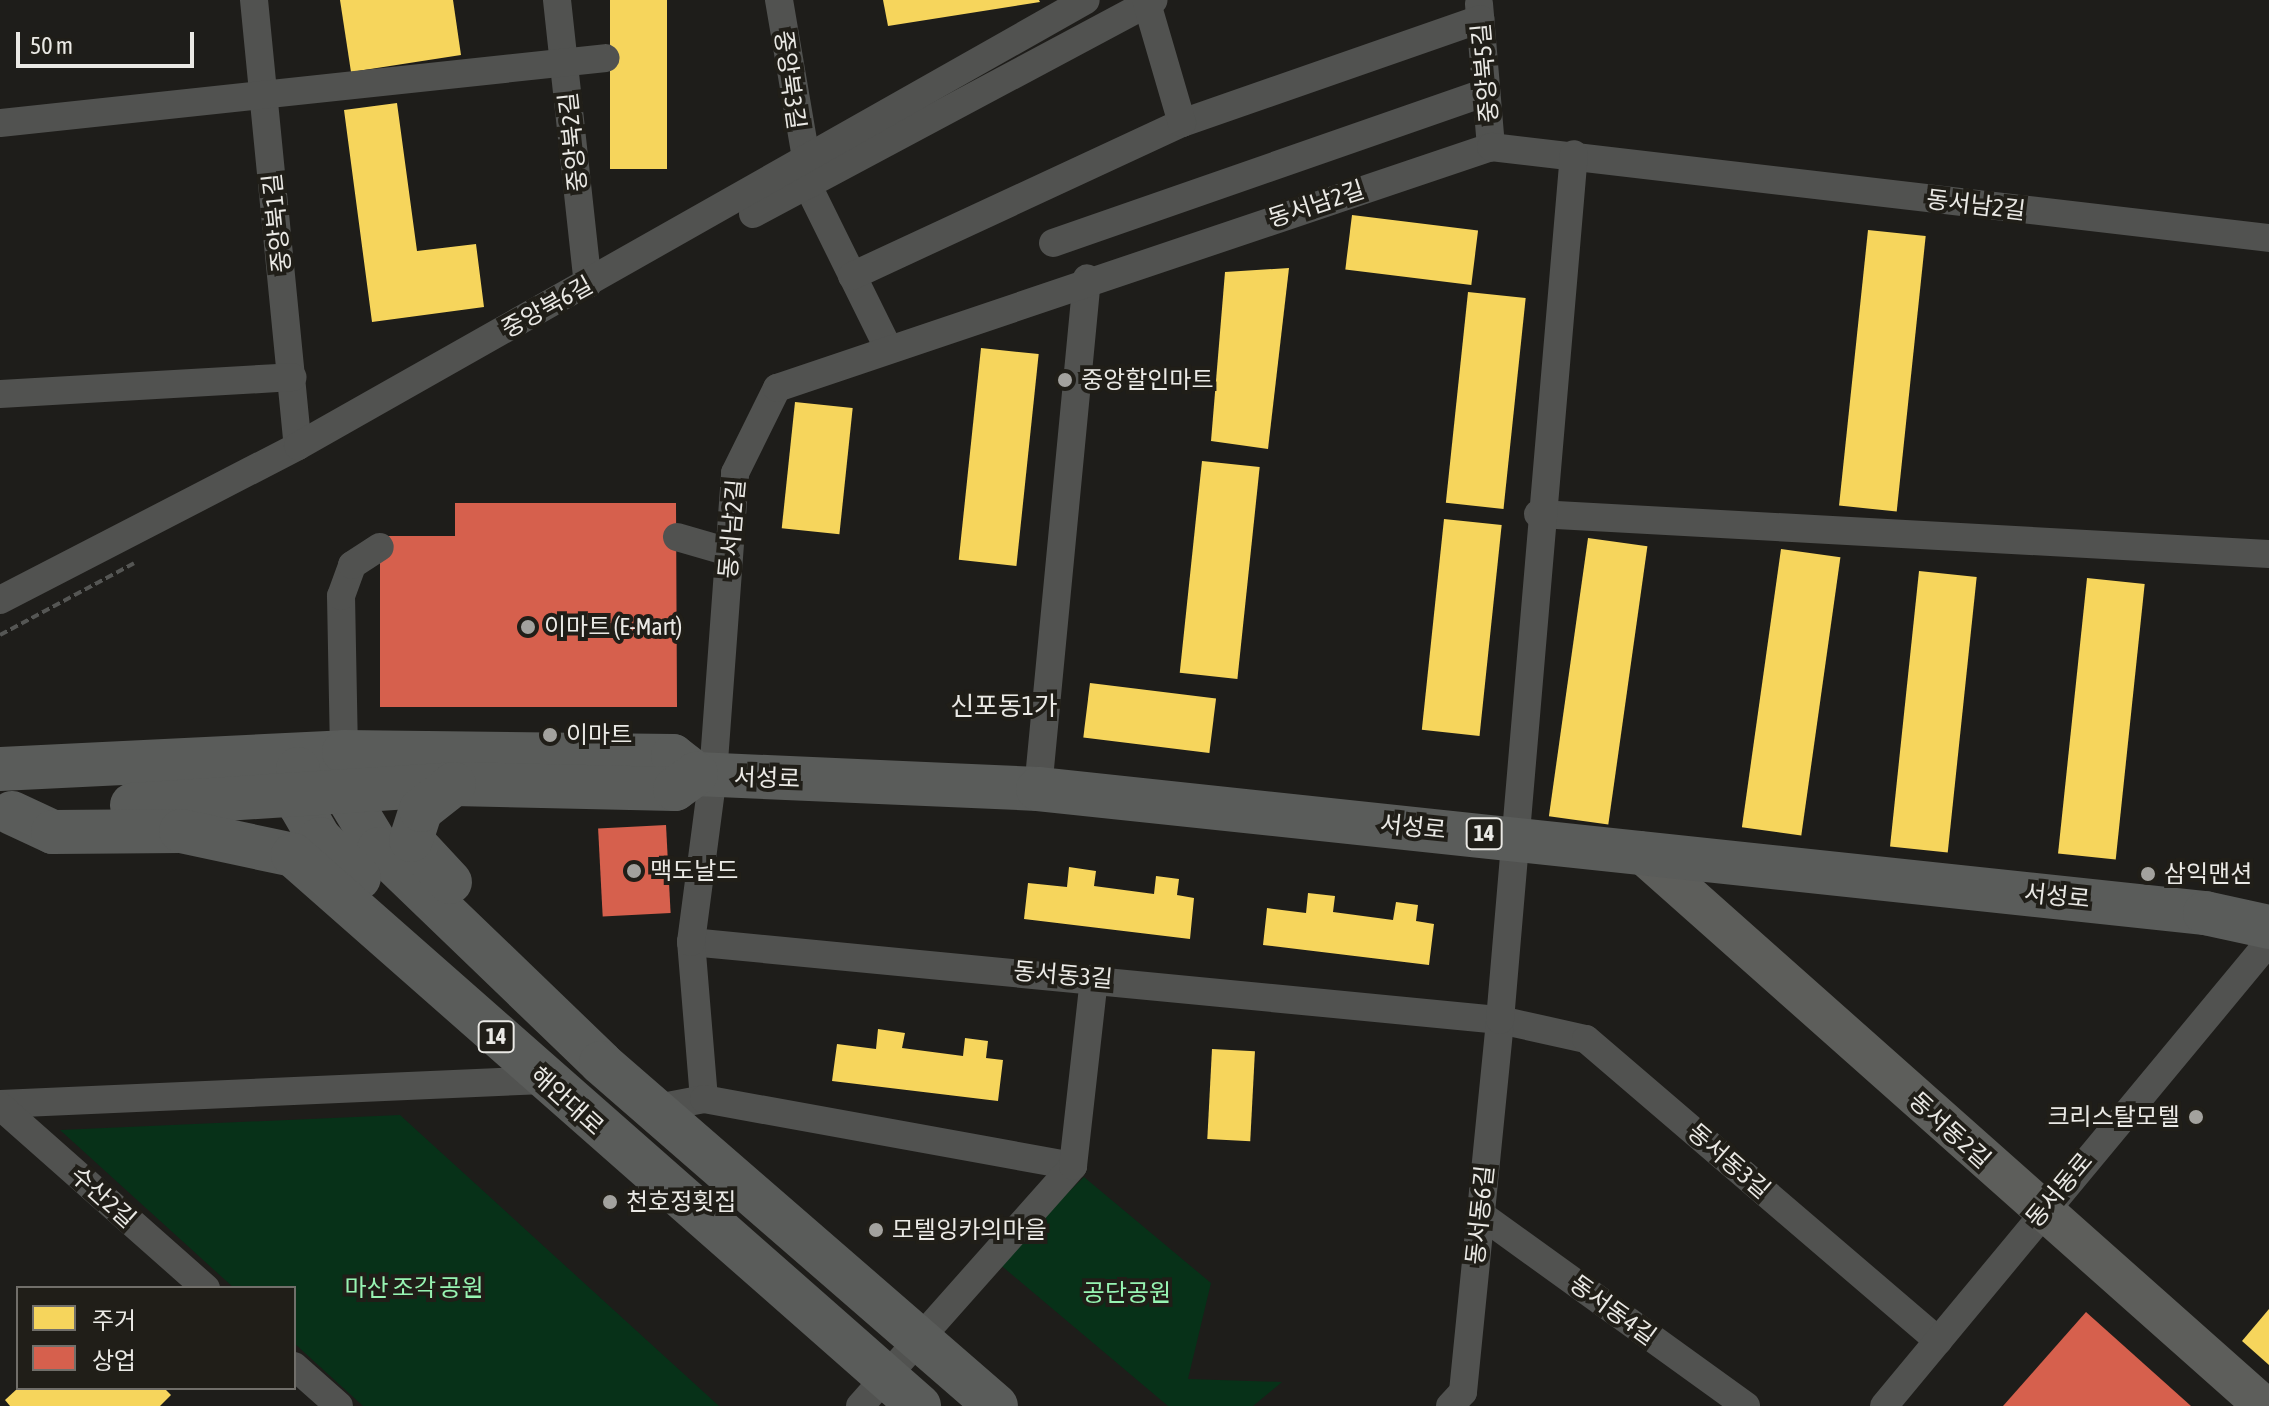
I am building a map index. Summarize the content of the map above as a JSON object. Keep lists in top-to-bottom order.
{
  "streets": {
    "main road": [
      "서성로",
      "14",
      "해안대로",
      "동서동2길"
    ],
    "street": [
      "중앙북5길",
      "중앙북3길",
      "중앙북2길",
      "동서남2길",
      "중앙북1길",
      "중앙북6길",
      "동서동3길",
      "동서동로",
      "수산2길",
      "동서동6길",
      "동서동4길"
    ]
  },
  "crossings": [
    ["중앙북5길", "동서남2길"],
    ["중앙북3길", "동서남2길"],
    ["중앙북3길", "중앙북6길"],
    ["중앙북2길", "중앙북6길"],
    ["동서남2길", "서성로"],
    ["동서남2길", "동서동6길"],
    ["중앙북1길", "중앙북6길"],
    ["서성로", "14"],
    ["서성로", "해안대로"],
    ["서성로", "동서동2길"],
    ["서성로", "동서동로"],
    ["서성로", "동서동6길"],
    ["14", "해안대로"],
    ["동서동3길", "동서동로"],
    ["동서동3길", "동서동6길"],
    ["동서동2길", "동서동로"],
    ["동서동6길", "동서동4길"]
  ],
  "districts": ["신포동1가"],
  "parks": ["마산 조각 공원", "공단공원"],
  "places": [
    "중앙할인마트",
    "이마트 (E-Mart)",
    "이마트",
    "맥도날드",
    "삼익맨션",
    "크리스탈모텔",
    "천호정횟집",
    "모텔잉카의마을"
  ],
  "legend": ["주거", "상업"],
  "scale_bar": "50 m"
}
